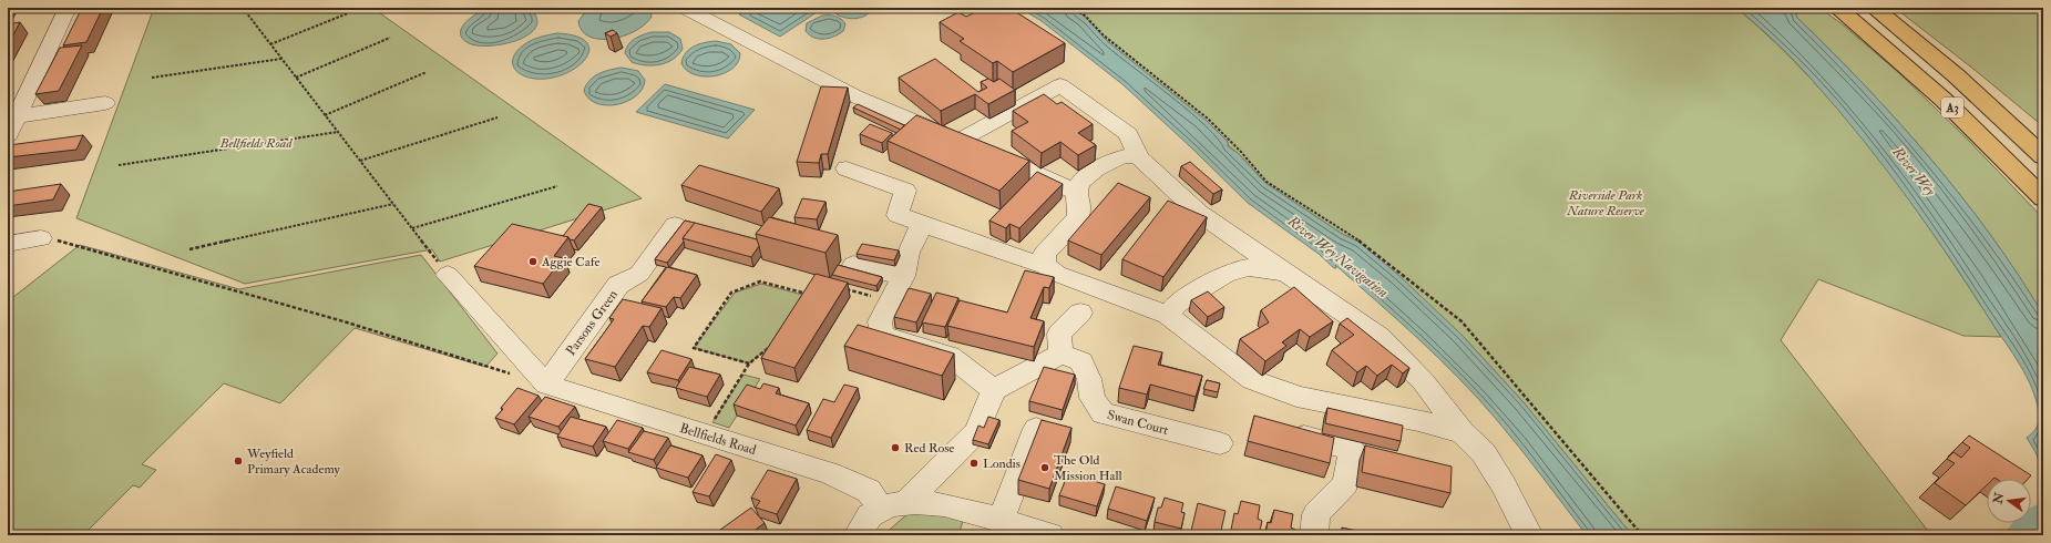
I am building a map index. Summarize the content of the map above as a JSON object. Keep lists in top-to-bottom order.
{
  "streets": {
    "highway": ["A3"],
    "street": ["Parsons Green", "Swan Court", "Bellfields Road"]
  },
  "crossings": [
    ["Parsons Green", "Bellfields Road"]
  ],
  "water": ["River Wey", "River Wey Navigation"],
  "parks": ["Bellfields Road", "Riverside Park Nature Reserve"],
  "places": [
    "Aggie Cafe",
    "Red Rose",
    "Weyfield Primary Academy",
    "Londis",
    "The Old Mission Hall"
  ],
  "north": "left"
}
